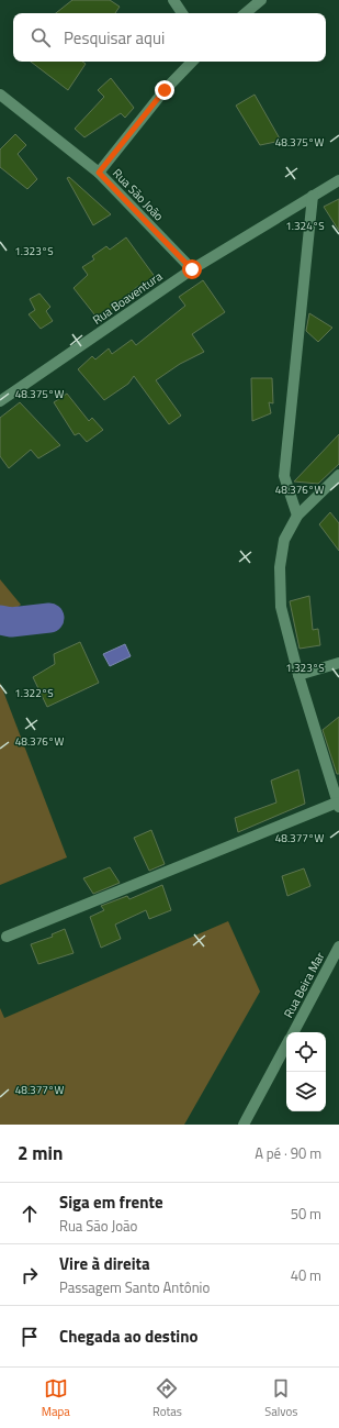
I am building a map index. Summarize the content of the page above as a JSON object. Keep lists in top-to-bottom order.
{
  "streets": {
    "street": ["Rua São João", "Rua Boaventura", "Rua Beira Mar"]
  },
  "crossings": [
    ["Rua São João", "Rua Boaventura"]
  ],
  "page": {
    "search": "Pesquisar aqui",
    "heading": ["2 min", "A pé · 90 m"],
    "list": [
      ["Siga em frente", "Rua São João", "50 m"],
      ["Vire à direita", "Passagem Santo Antônio", "40 m"],
      "Chegada ao destino"
    ],
    "nav": ["Mapa", "Rotas", "Salvos"]
  },
  "coordinates": [
    "48.375°W",
    "1.324°S",
    "1.323°S",
    "48.376°W",
    "1.322°S",
    "48.377°W"
  ]
}
